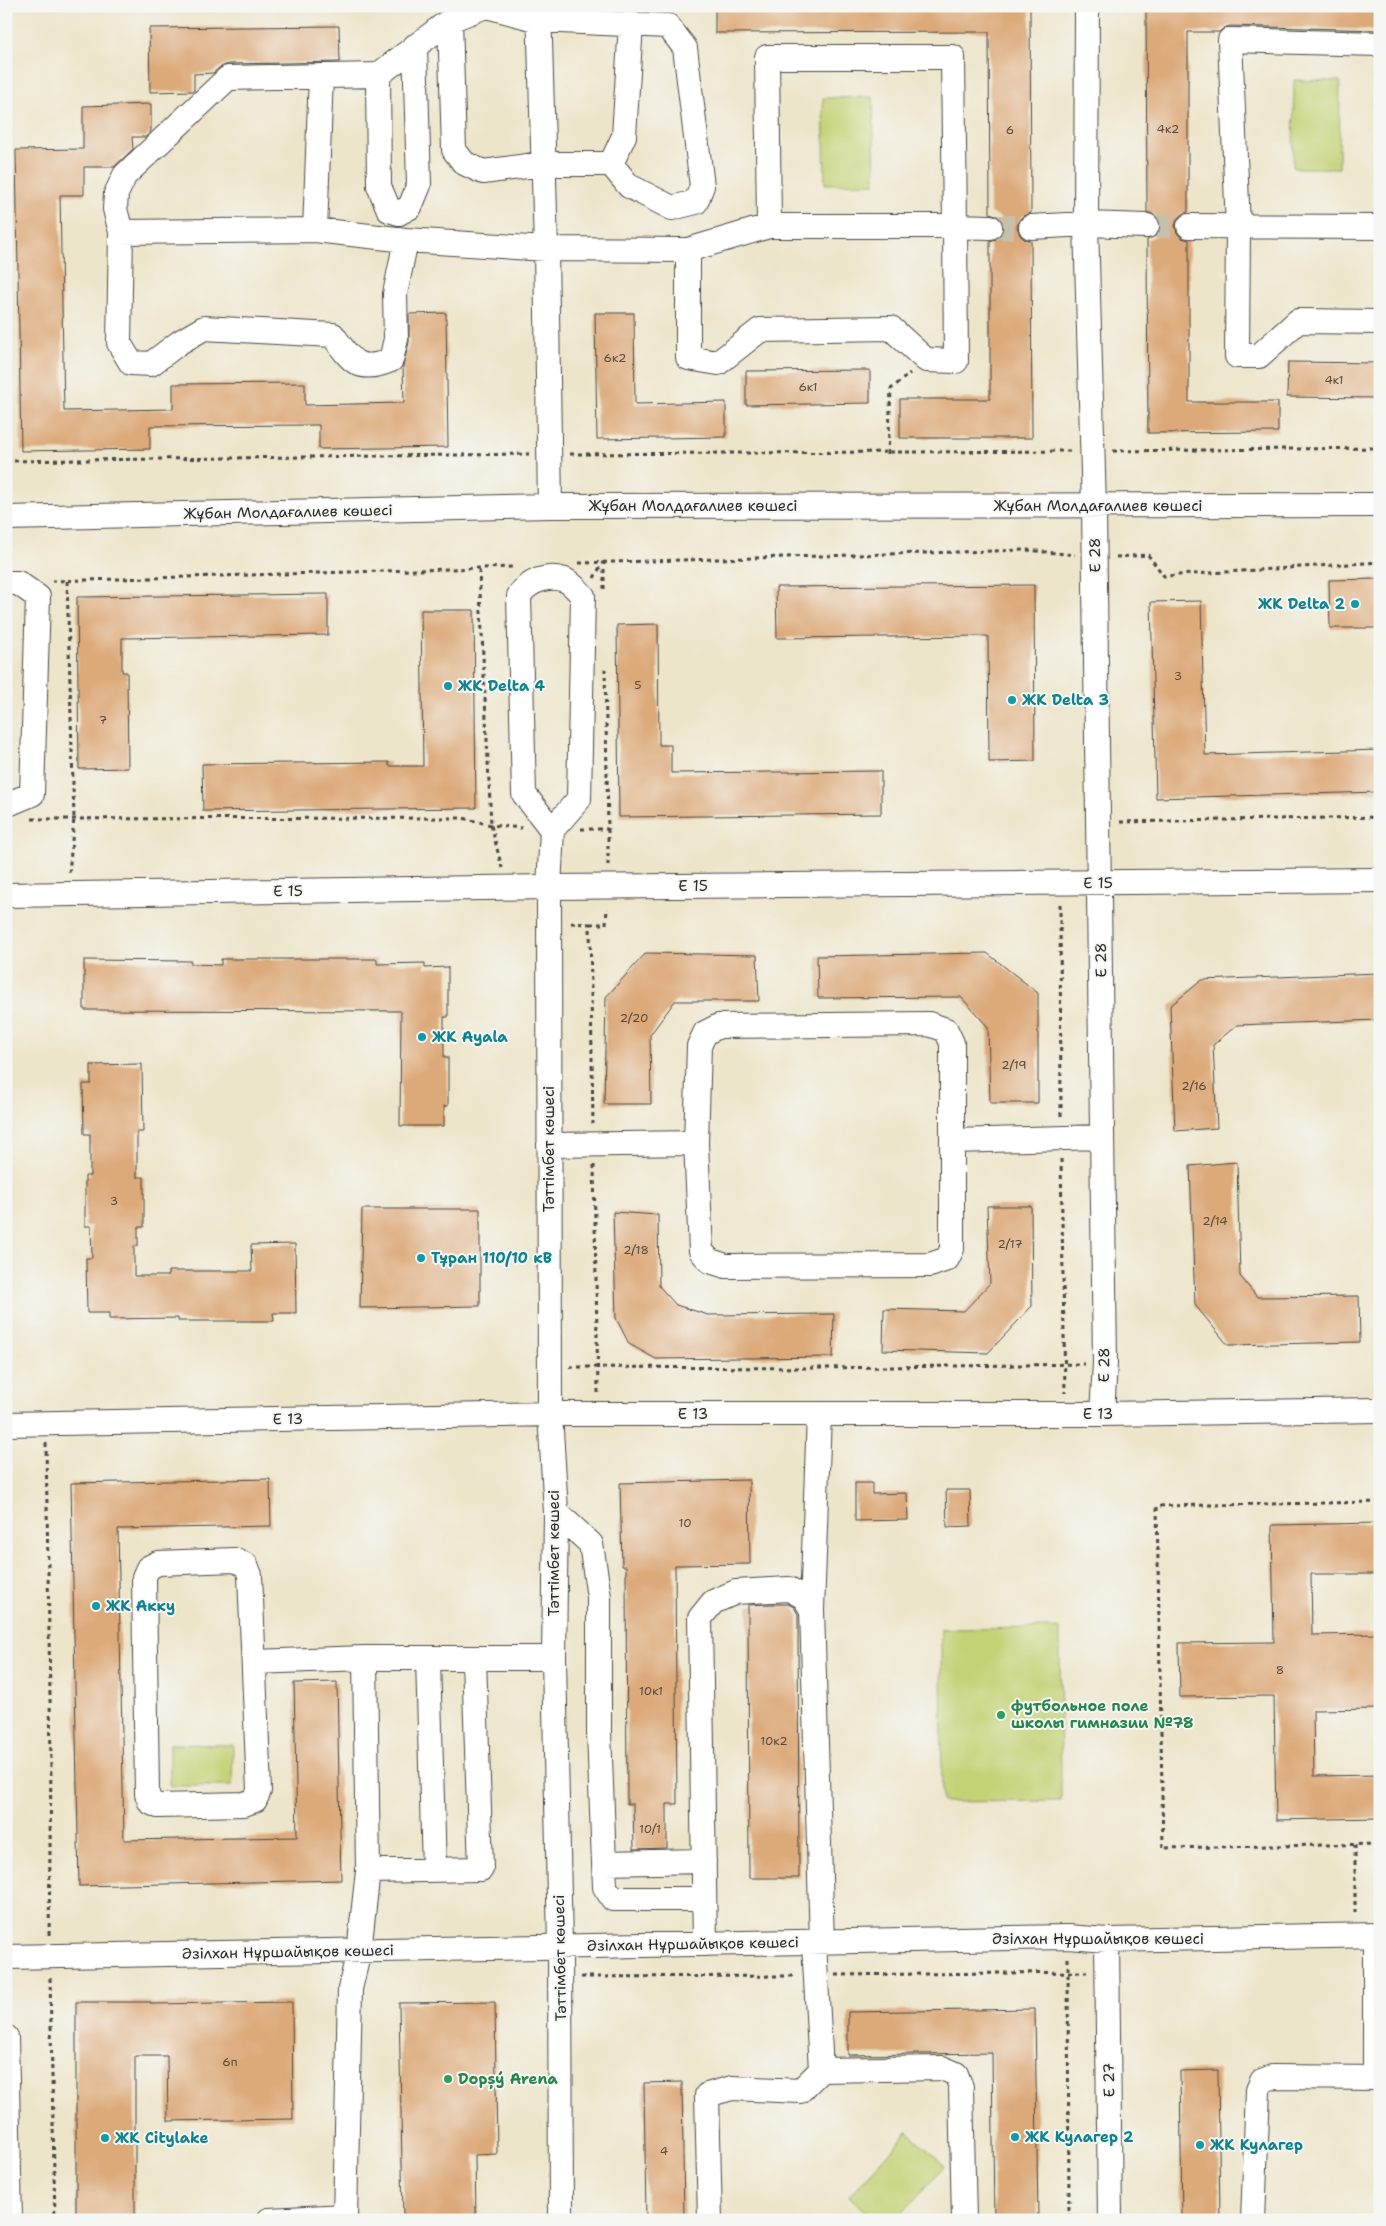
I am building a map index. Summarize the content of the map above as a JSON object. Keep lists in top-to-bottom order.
{
  "streets": {
    "street": [
      "Жұбан Молдағалиев көшесі",
      "E 28",
      "E 15",
      "Тәттімбет көшесі",
      "E 13",
      "Әзілхан Нұршайықов көшесі",
      "E 27"
    ]
  },
  "crossings": [
    ["Жұбан Молдағалиев көшесі", "E 28"],
    ["E 28", "E 15"],
    ["E 28", "E 13"],
    ["E 15", "Тәттімбет көшесі"],
    ["Тәттімбет көшесі", "E 13"],
    ["Тәттімбет көшесі", "Әзілхан Нұршайықов көшесі"],
    ["Әзілхан Нұршайықов көшесі", "E 27"]
  ],
  "places": [
    "ЖК Delta 2",
    "ЖК Delta 4",
    "ЖК Delta 3",
    "ЖК Ayala",
    "Тұран 110/10 кВ",
    "ЖК Акку",
    "футбольное поле школы гимназии №78",
    "Dopșý Arena",
    "ЖК Кулагер 2",
    "ЖК Citylake",
    "ЖК Кулагер"
  ],
  "house_numbers": [
    "4к2",
    "6",
    "6к2",
    "4к1",
    "6к1",
    "3",
    "5",
    "7",
    "2/20",
    "2/19",
    "2/16",
    "3",
    "2/14",
    "2/17",
    "2/18",
    "10",
    "8",
    "10к1",
    "10к2",
    "10/1",
    "6п",
    "4"
  ]
}
